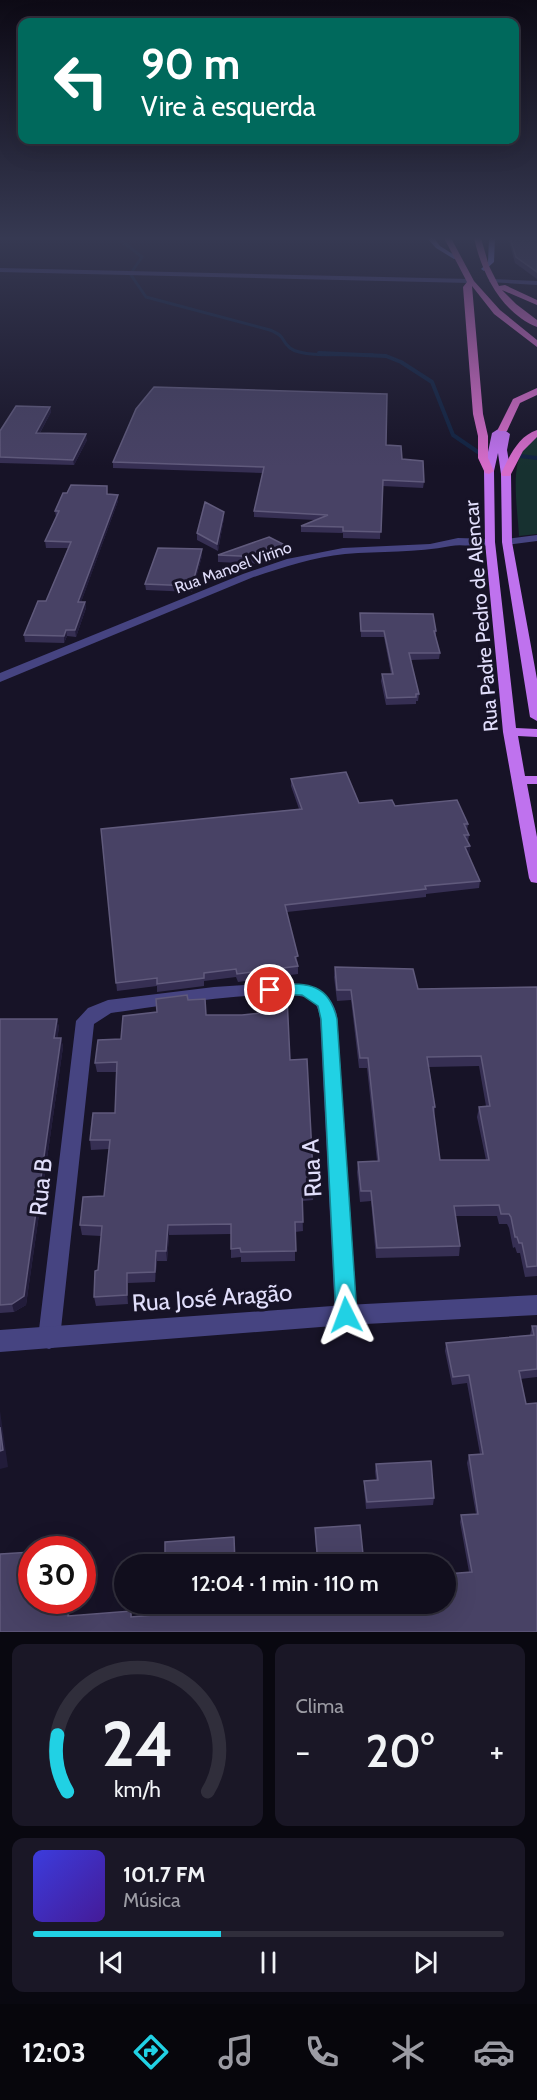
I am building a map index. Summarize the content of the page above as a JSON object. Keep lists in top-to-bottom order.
{
  "streets": {
    "main road": ["Rua Padre Pedro de Alencar"],
    "street": [
      "Rua Manoel Virino",
      "Rua A",
      "Rua B",
      "Rua José Aragão"
    ]
  },
  "crossings": [
    ["Rua Manoel Virino", "Rua Padre Pedro de Alencar"],
    ["Rua A", "Rua B"],
    ["Rua A", "Rua José Aragão"],
    ["Rua B", "Rua José Aragão"]
  ],
  "page": {
    "turn": ["90 m", "Vire à esquerda"],
    "limit": "30",
    "trip": "12:04 · 1 min · 110 m",
    "tile": "Clima",
    "heat": ["−", "20°", "+"],
    "song": ["101.7 FM", "Música"],
    "tabs": "12:03",
    "gauge": ["24", "km/h"]
  }
}
